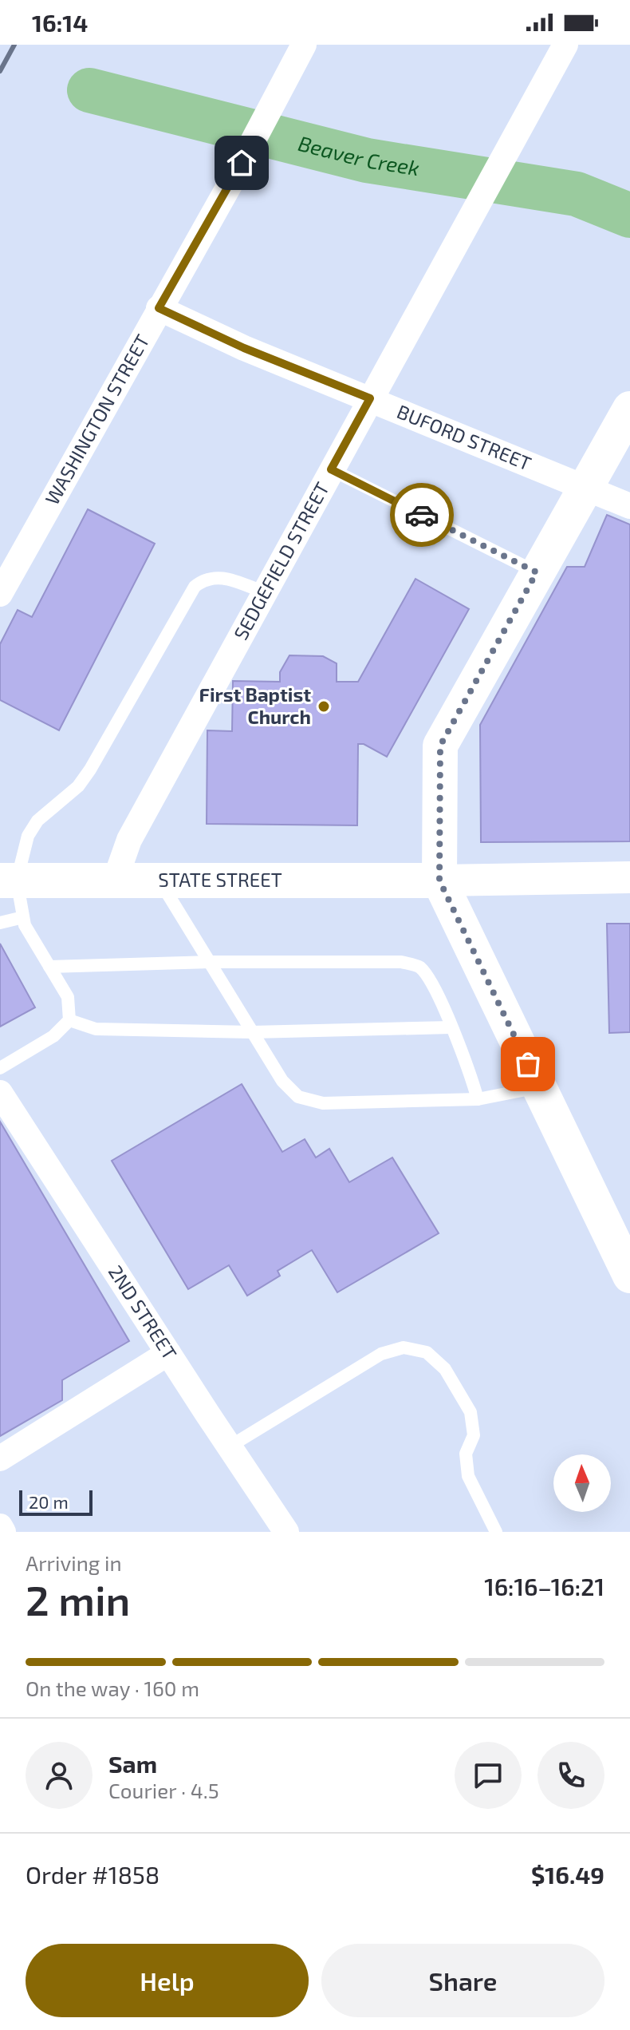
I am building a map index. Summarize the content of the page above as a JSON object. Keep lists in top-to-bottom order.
{
  "streets": {
    "main road": ["STATE STREET"],
    "street": [
      "WASHINGTON STREET",
      "BUFORD STREET",
      "SEDGEFIELD STREET",
      "2ND STREET"
    ]
  },
  "crossings": [
    ["WASHINGTON STREET", "BUFORD STREET"],
    ["BUFORD STREET", "SEDGEFIELD STREET"],
    ["SEDGEFIELD STREET", "STATE STREET"]
  ],
  "water": ["Beaver Creek"],
  "places": ["First Baptist Church"],
  "scale_bar": "20 m",
  "north": "top",
  "page": {
    "status": "16:14",
    "scale": "20 m",
    "heading": ["2 min", "Arriving in", "16:16–16:21"],
    "panel": [
      "Sam",
      "Courier · 4.5",
      "Order #1858",
      "$16.49"
    ],
    "bar": "On the way · 160 m",
    "buttons": ["Help", "Share"]
  }
}
